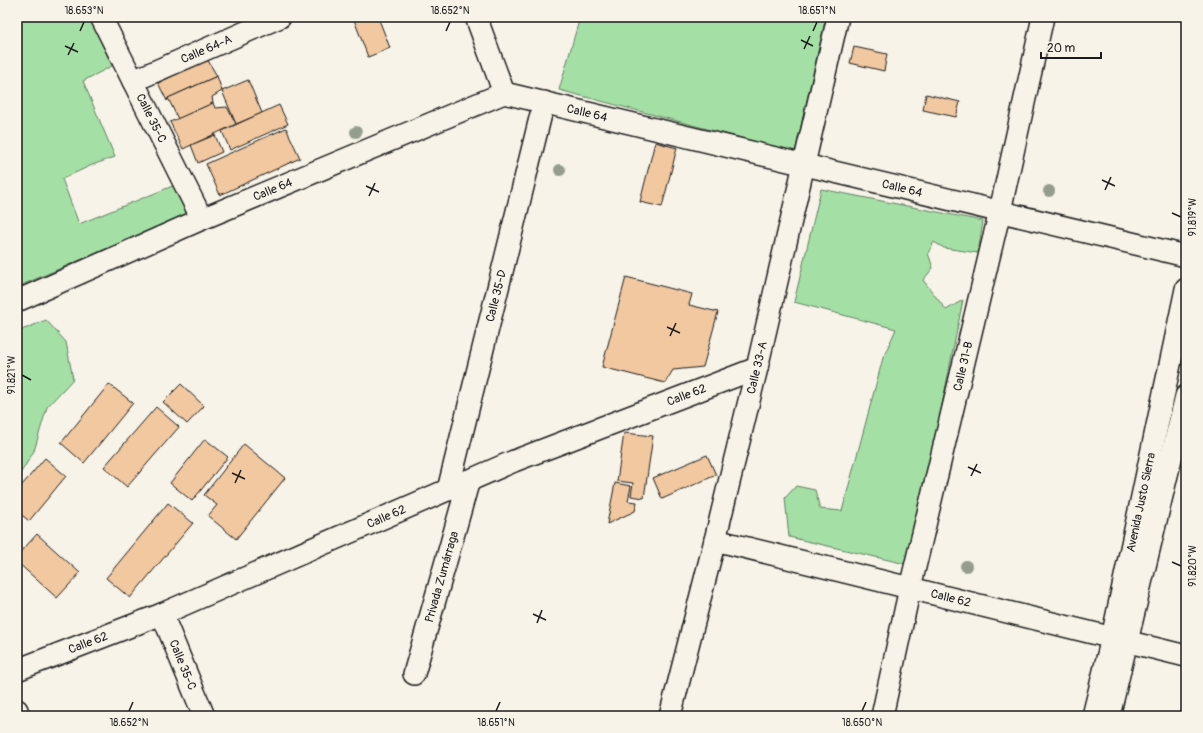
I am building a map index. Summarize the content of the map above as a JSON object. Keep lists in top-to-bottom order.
{
  "streets": {
    "street": [
      "Calle 64-A",
      "Calle 64",
      "Calle 35-C",
      "Calle 35-D",
      "Calle 33-A",
      "Calle 31-B",
      "Calle 62",
      "Avenida Justo Sierra",
      "Privada Zumárraga"
    ]
  },
  "crossings": [
    ["Calle 64-A", "Calle 35-C"],
    ["Calle 64", "Calle 35-C"],
    ["Calle 64", "Calle 35-D"],
    ["Calle 64", "Calle 33-A"],
    ["Calle 64", "Calle 31-B"],
    ["Calle 35-C", "Calle 62"],
    ["Calle 35-D", "Calle 62"],
    ["Calle 33-A", "Calle 62"],
    ["Calle 31-B", "Calle 62"],
    ["Calle 62", "Avenida Justo Sierra"],
    ["Calle 62", "Privada Zumárraga"]
  ],
  "scale_bar": "20 m",
  "coordinates": [
    "18.653°N",
    "18.652°N",
    "18.651°N",
    "91.819°W",
    "91.821°W",
    "91.820°W",
    "18.650°N"
  ]
}
